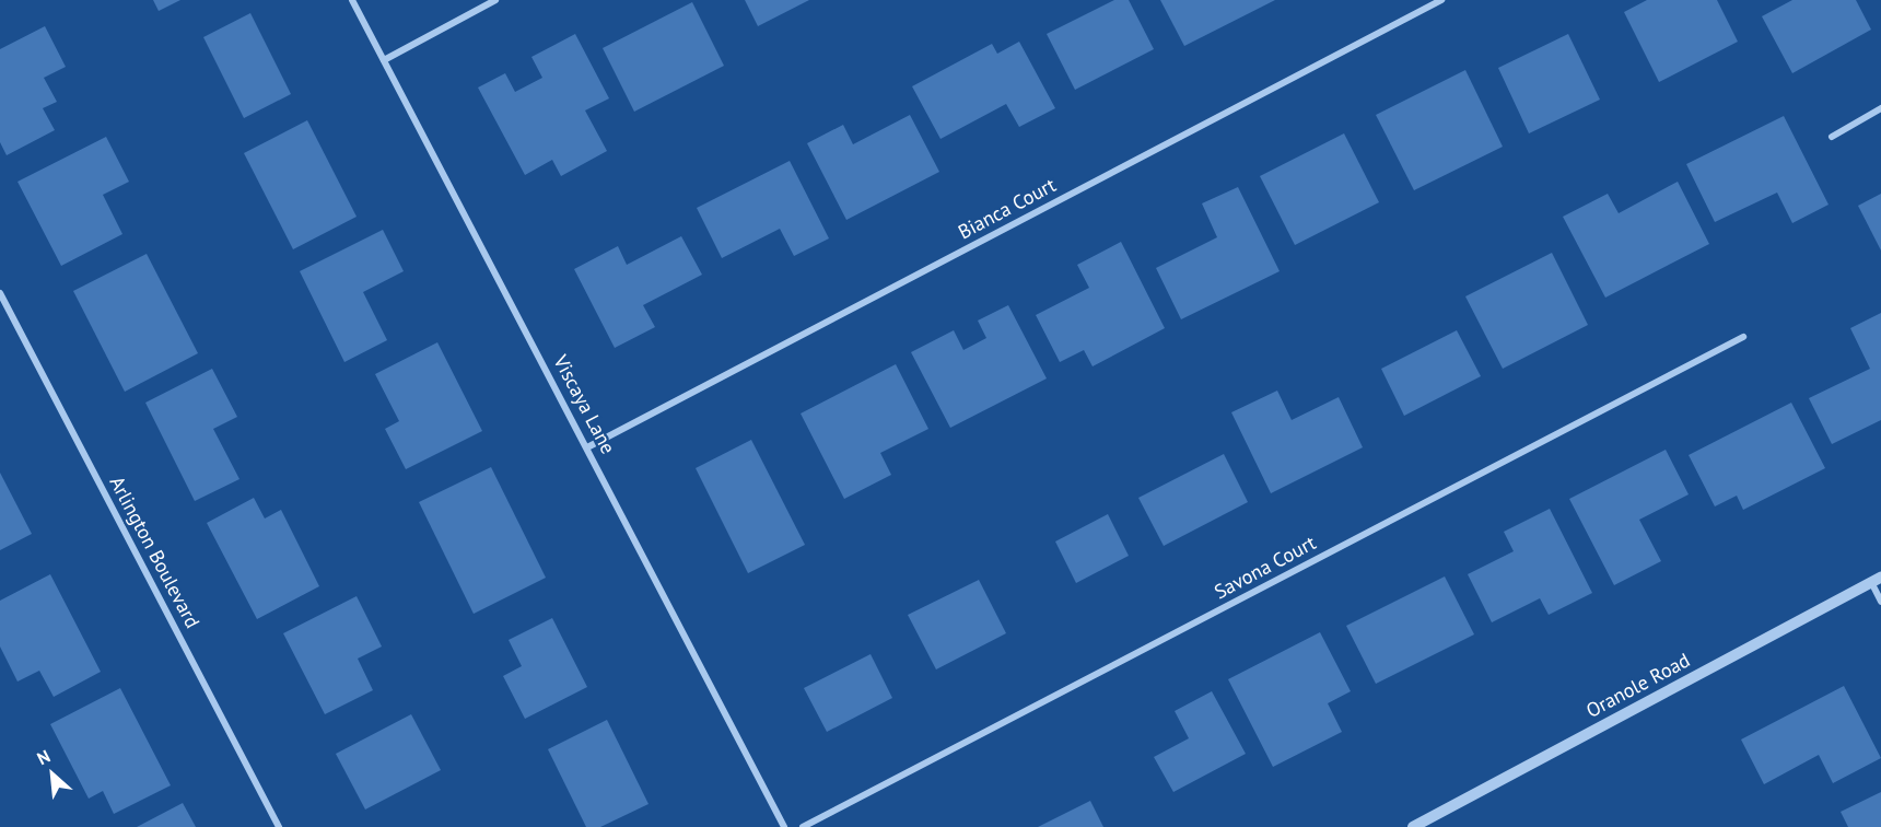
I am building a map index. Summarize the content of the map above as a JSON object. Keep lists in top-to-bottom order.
{
  "streets": {
    "street": [
      "Bianca Court",
      "Viscaya Lane",
      "Arlington Boulevard",
      "Savona Court",
      "Oranole Road"
    ]
  },
  "crossings": [
    ["Bianca Court", "Viscaya Lane"]
  ],
  "north": "top left"
}
